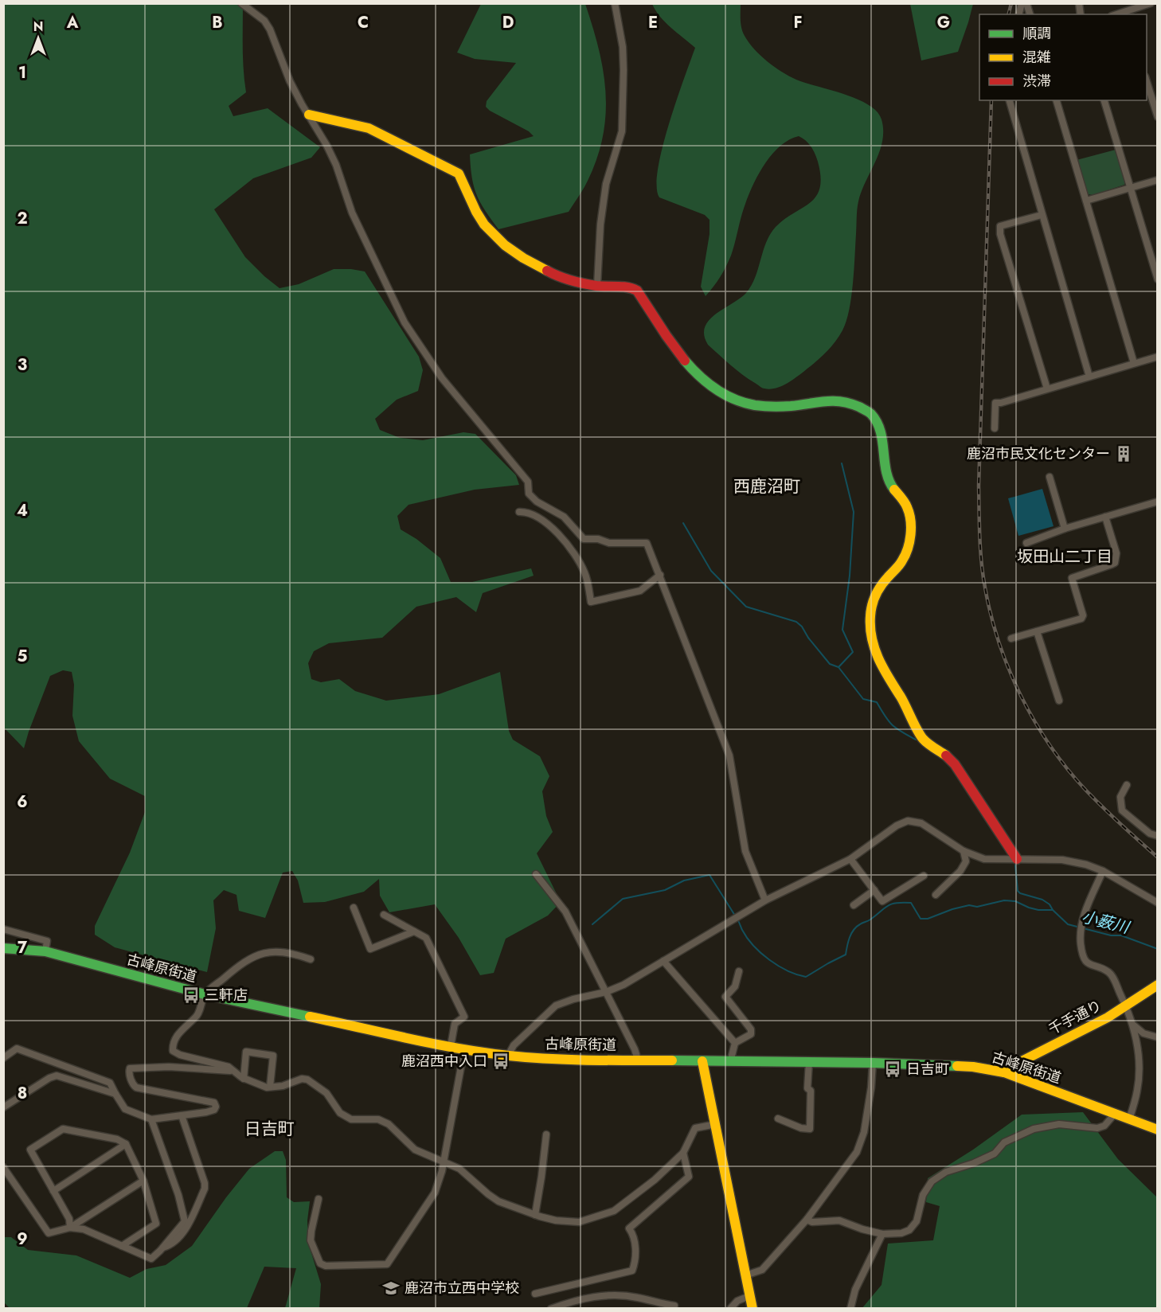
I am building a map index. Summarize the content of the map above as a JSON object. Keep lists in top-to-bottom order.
{
  "streets": {
    "street": ["古峰原街道", "千手通り"]
  },
  "crossings": [
    ["古峰原街道", "千手通り"]
  ],
  "districts": ["西鹿沼町", "坂田山二丁目", "日吉町"],
  "water": ["小薮川"],
  "places": {
    "building": ["鹿沼市民文化センター"],
    "bus stop": ["三軒店", "鹿沼西中入口", "日吉町"],
    "school or university": ["鹿沼市立西中学校"]
  },
  "legend": ["順調", "混雑", "渋滞"],
  "north": "top",
  "grid": {
    "columns": [
      "A",
      "B",
      "C",
      "D",
      "E",
      "F",
      "G"
    ],
    "rows": [
      "1",
      "2",
      "3",
      "4",
      "5",
      "6",
      "7",
      "8",
      "9"
    ]
  }
}
